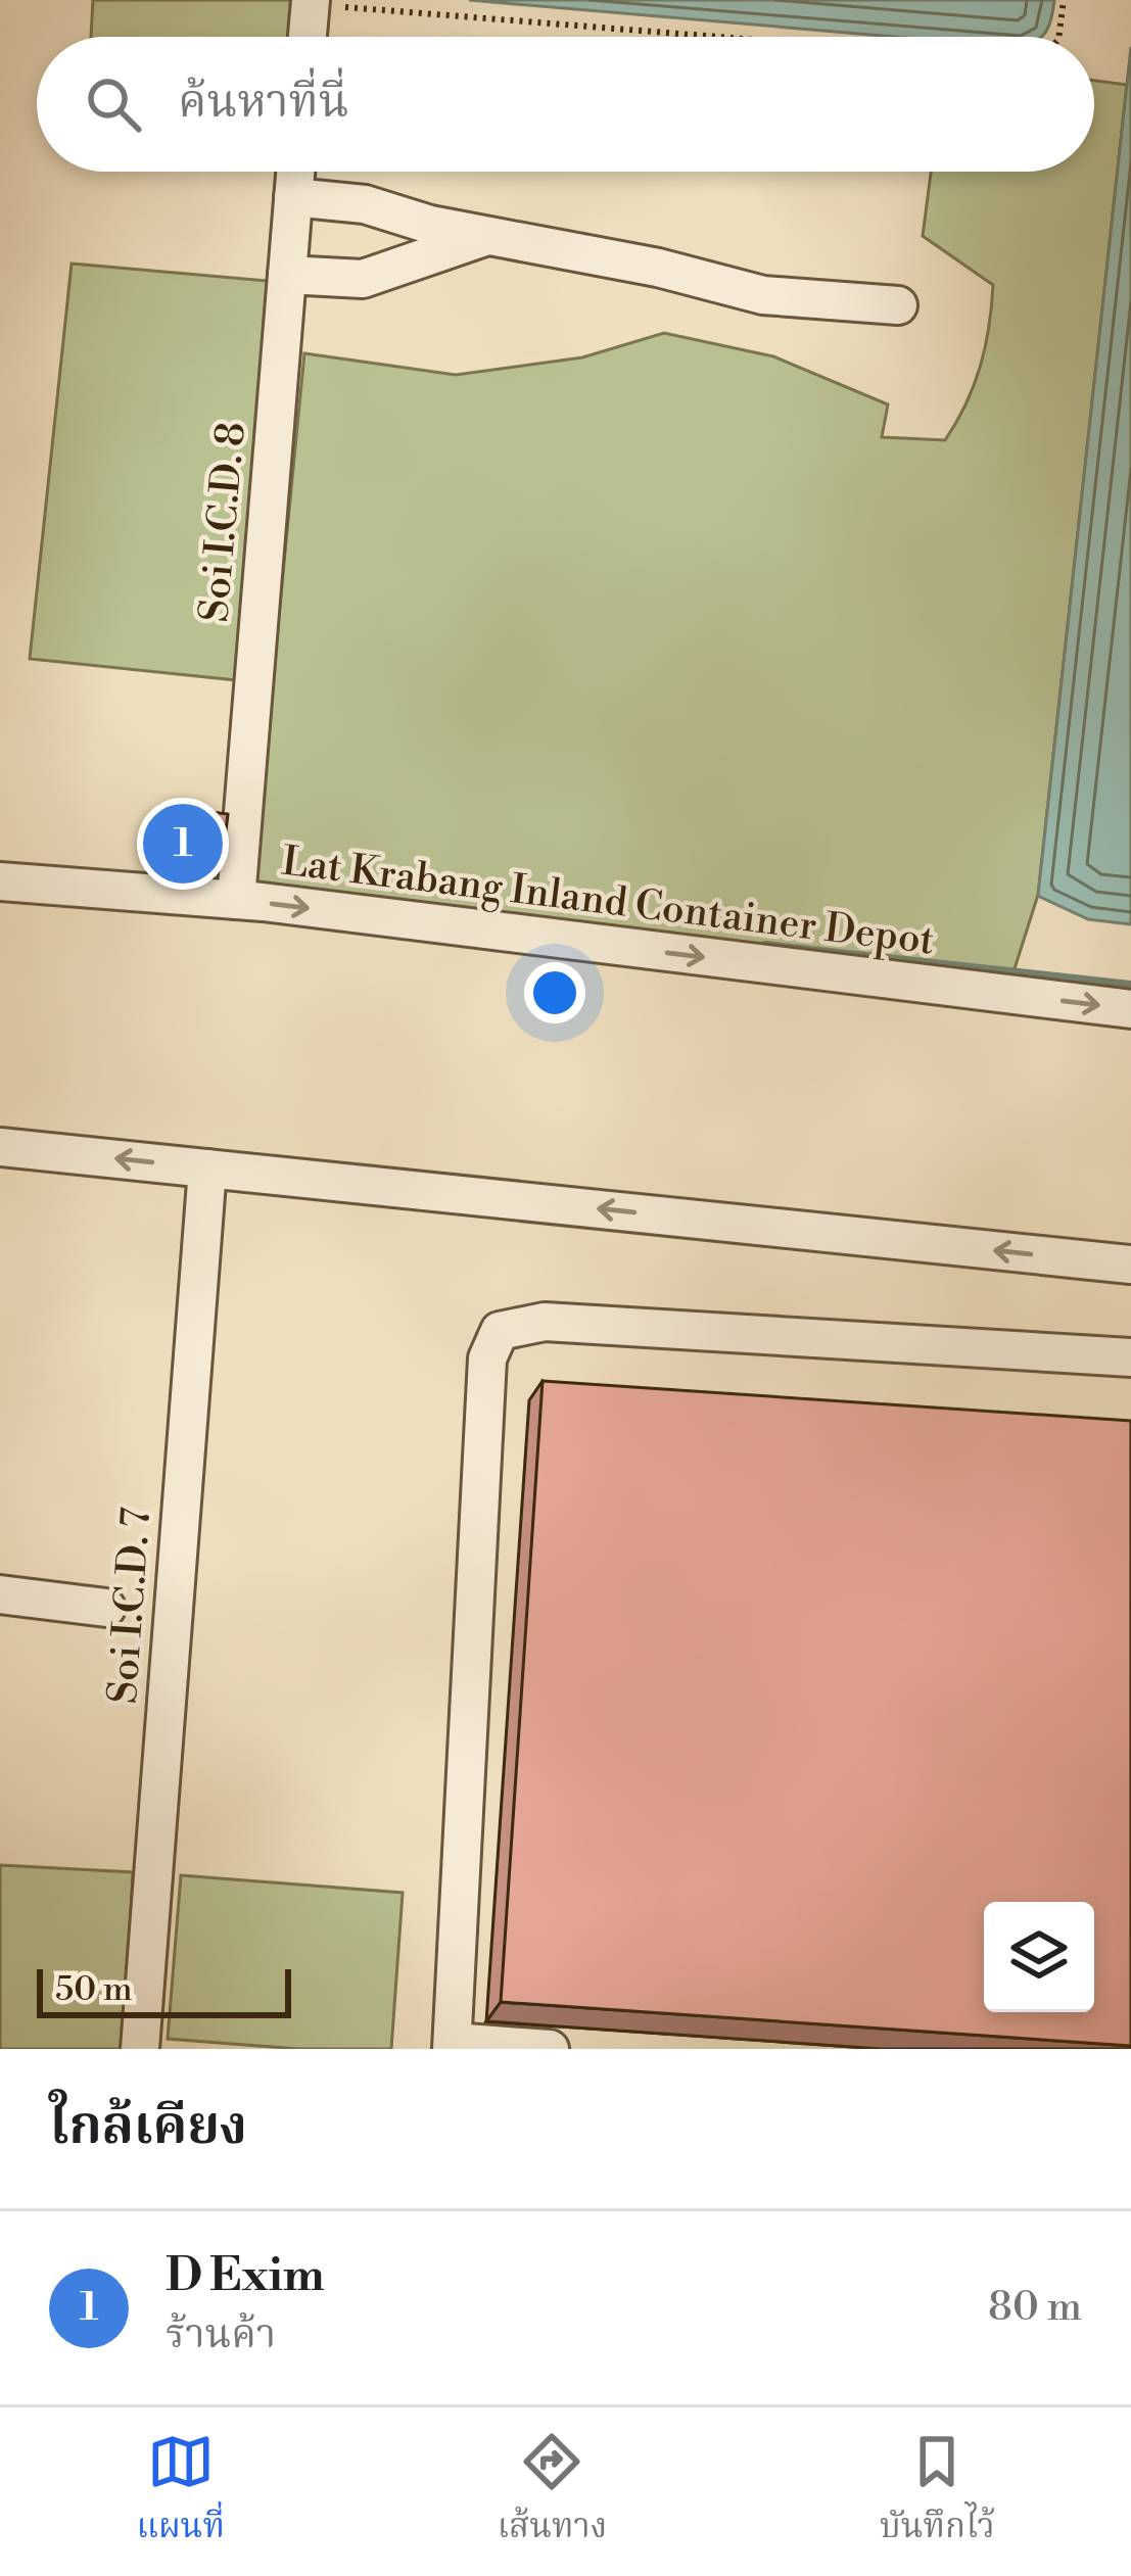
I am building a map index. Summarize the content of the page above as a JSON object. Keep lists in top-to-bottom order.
{
  "streets": {
    "street": ["Soi I.C.D. 8", "Lat Krabang Inland Container Depot", "Soi I.C.D. 7"]
  },
  "crossings": [
    ["Soi I.C.D. 8", "Lat Krabang Inland Container Depot"]
  ],
  "scale_bar": "50 m",
  "page": {
    "search": "ค้นหาที่นี่",
    "pins": "1",
    "scale": "50 m",
    "heading": "ใกล้เคียง",
    "list": [
      {
        "mark": "1",
        "name": "D Exim",
        "note": "ร้านค้า",
        "value": "80 m"
      }
    ],
    "nav": ["แผนที่", "เส้นทาง", "บันทึกไว้"]
  }
}
